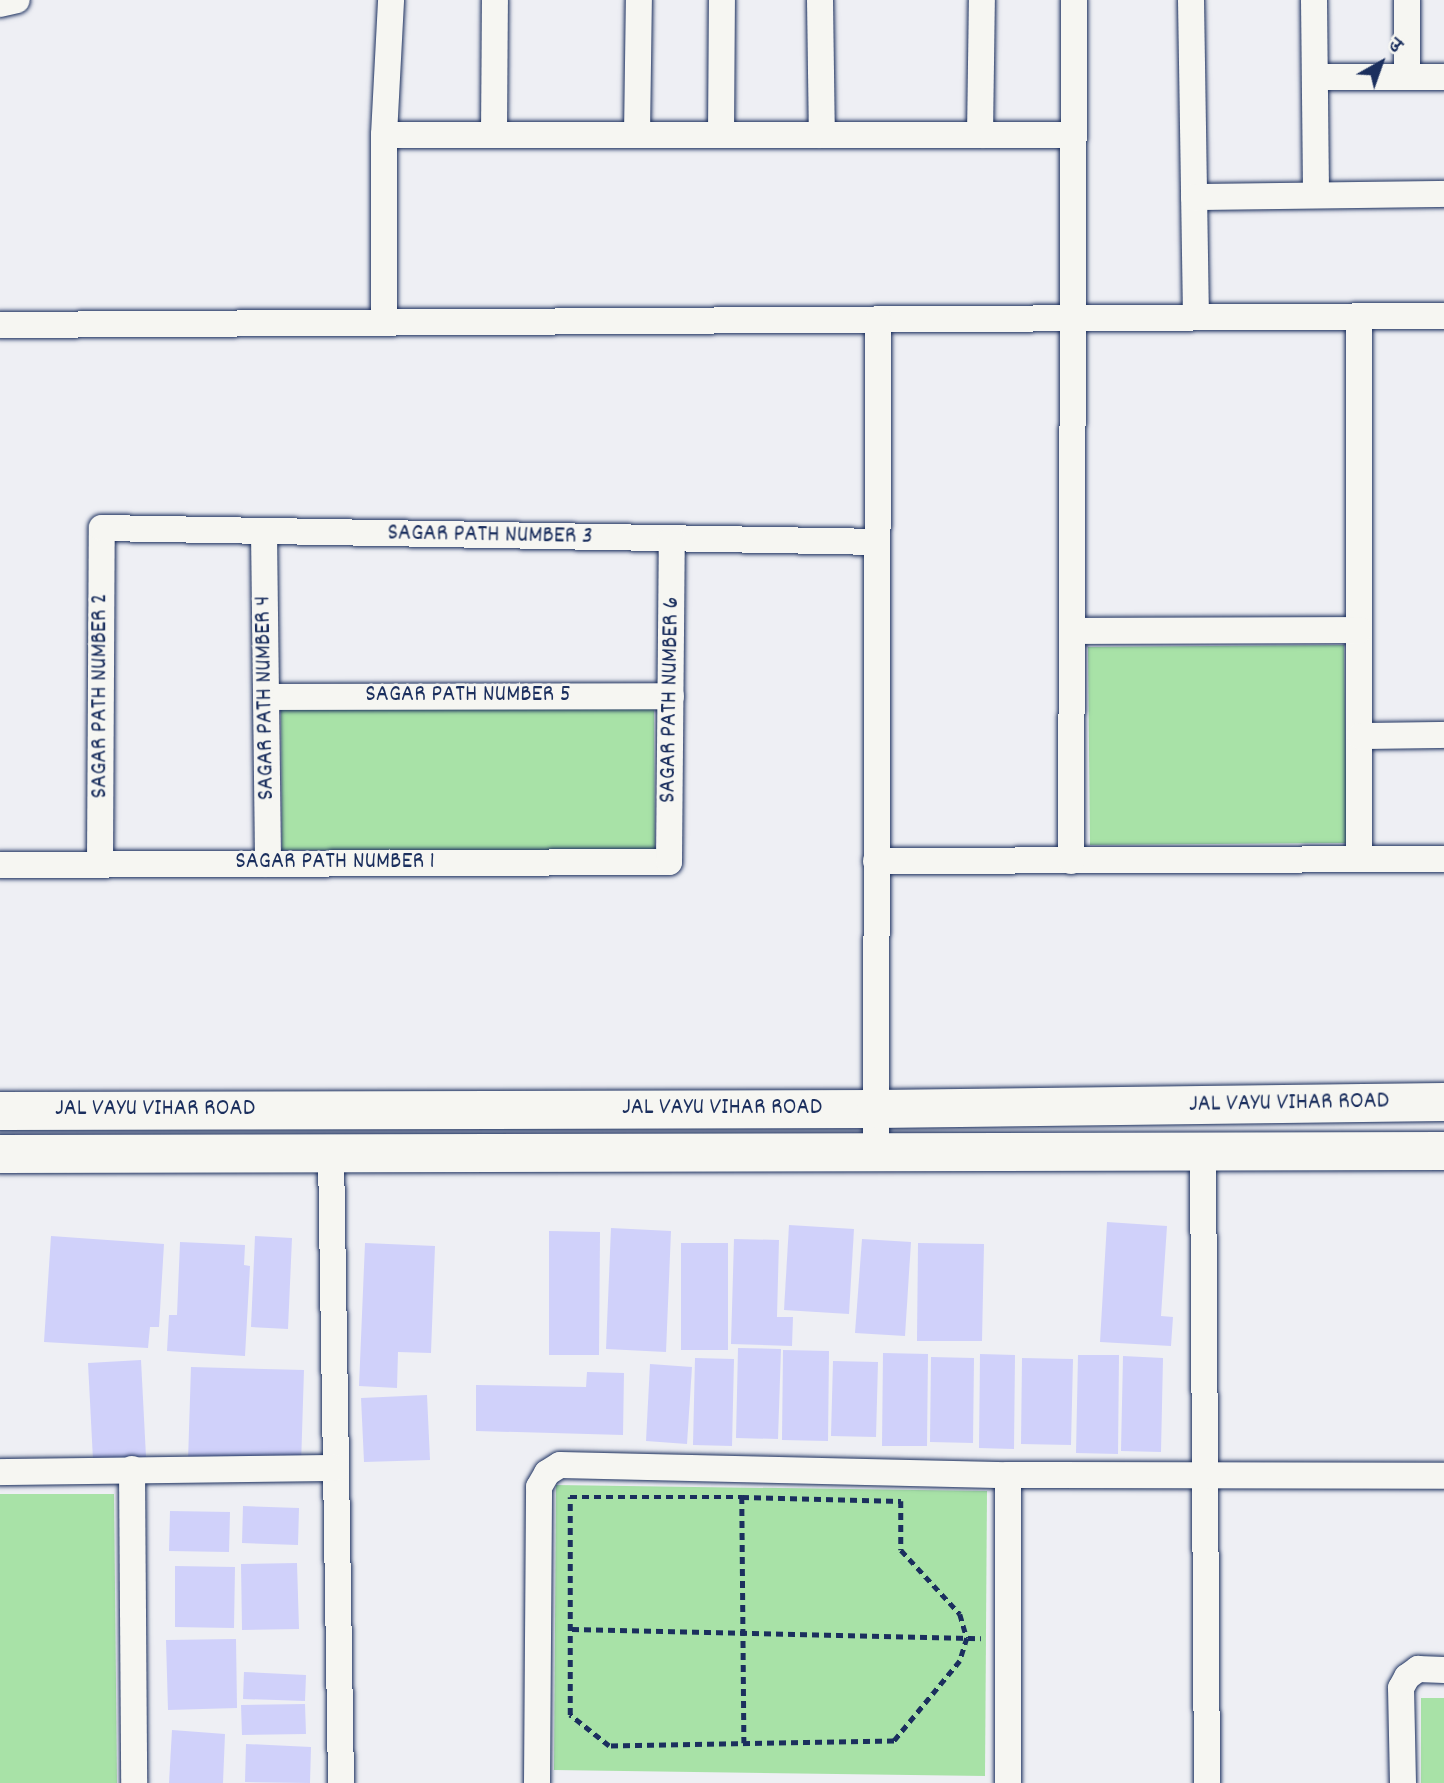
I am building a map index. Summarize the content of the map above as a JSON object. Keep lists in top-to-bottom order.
{
  "streets": {
    "street": [
      "SAGAR PATH NUMBER 3",
      "SAGAR PATH NUMBER 2",
      "SAGAR PATH NUMBER 5",
      "SAGAR PATH NUMBER 4",
      "SAGAR PATH NUMBER 6",
      "SAGAR PATH NUMBER 1",
      "JAL VAYU VIHAR ROAD"
    ]
  },
  "crossings": [
    ["SAGAR PATH NUMBER 3", "SAGAR PATH NUMBER 2"],
    ["SAGAR PATH NUMBER 3", "SAGAR PATH NUMBER 4"],
    ["SAGAR PATH NUMBER 3", "SAGAR PATH NUMBER 6"],
    ["SAGAR PATH NUMBER 2", "SAGAR PATH NUMBER 1"],
    ["SAGAR PATH NUMBER 5", "SAGAR PATH NUMBER 4"],
    ["SAGAR PATH NUMBER 5", "SAGAR PATH NUMBER 6"],
    ["SAGAR PATH NUMBER 4", "SAGAR PATH NUMBER 1"],
    ["SAGAR PATH NUMBER 6", "SAGAR PATH NUMBER 1"]
  ],
  "north": "top right"
}
